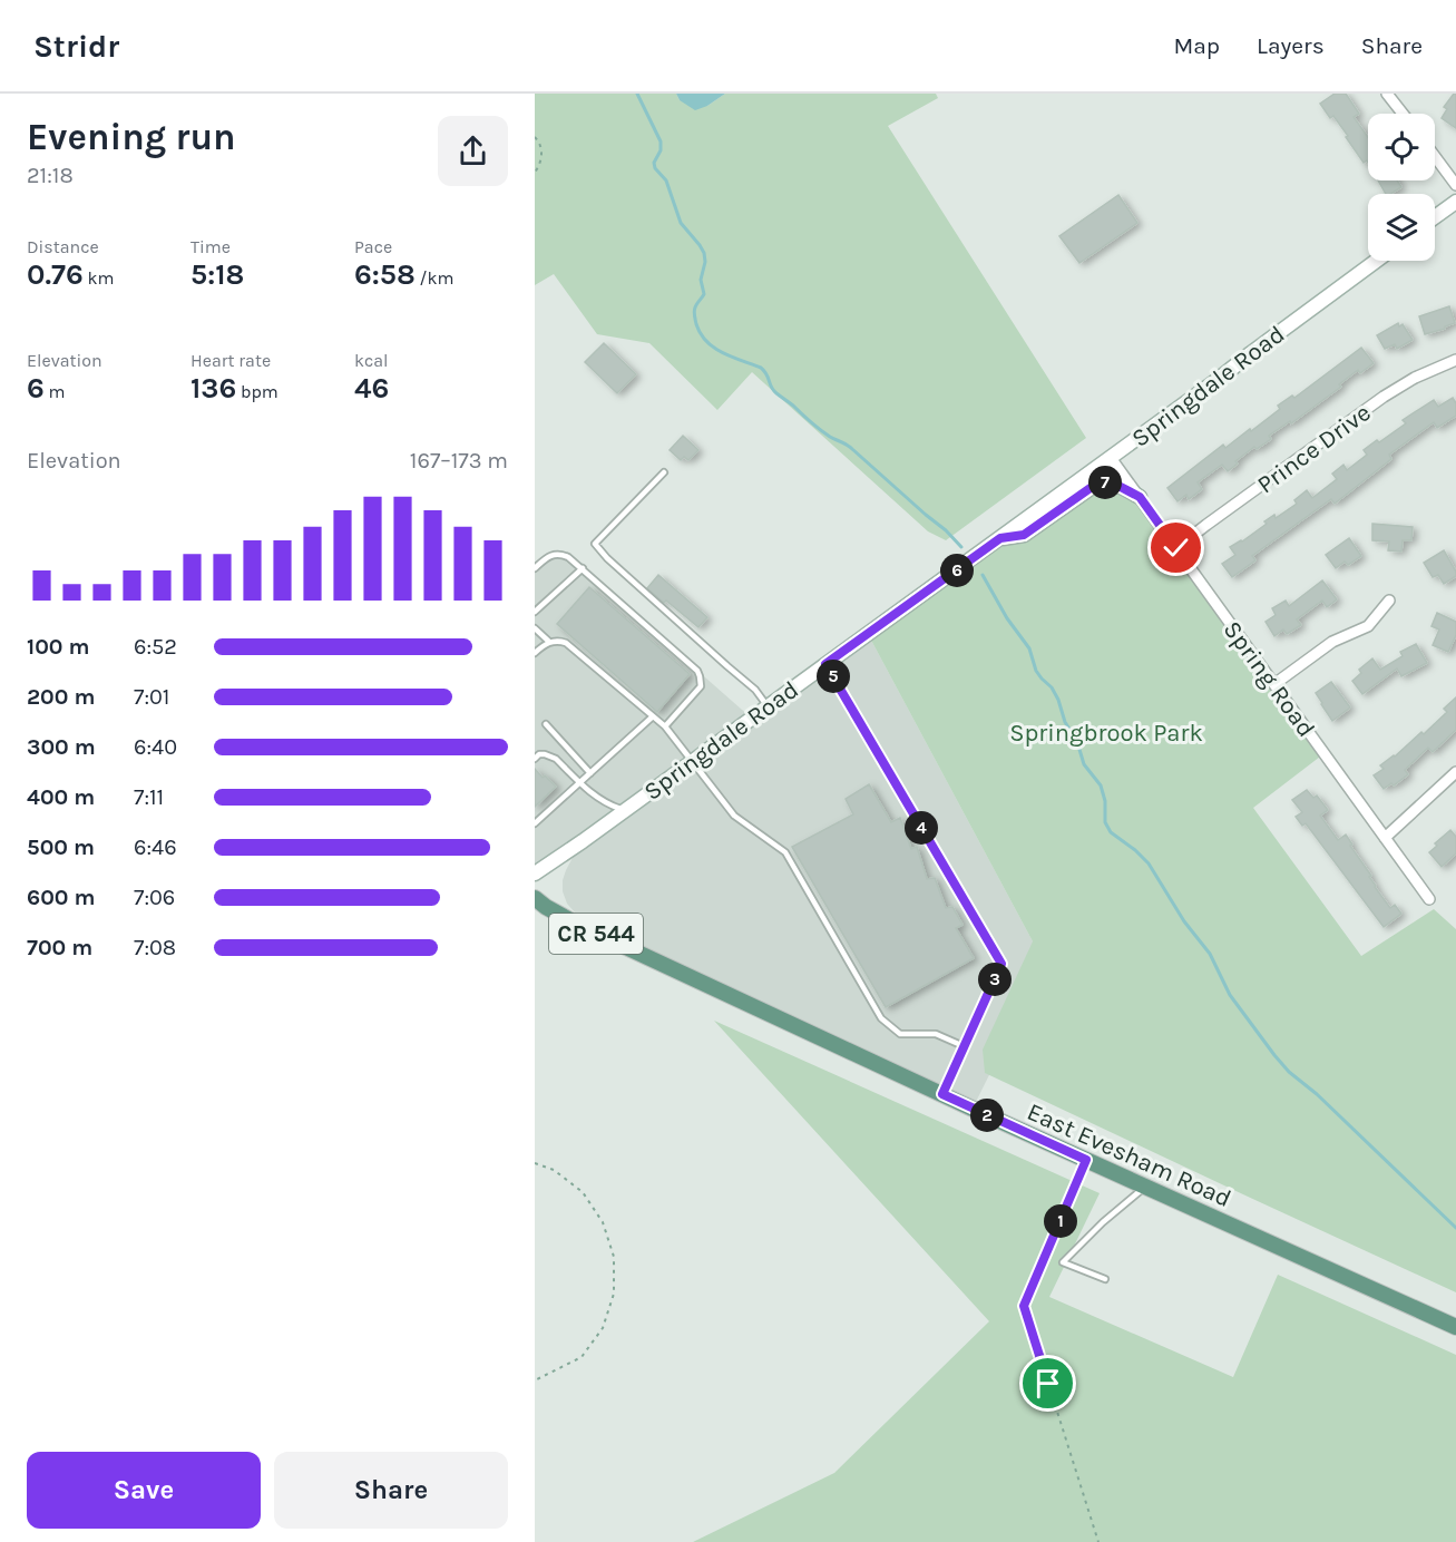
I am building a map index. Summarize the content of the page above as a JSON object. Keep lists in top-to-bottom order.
{
  "streets": {
    "main road": ["Springdale Road", "CR 544", "East Evesham Road"],
    "street": ["Prince Drive", "Spring Road"]
  },
  "crossings": [
    ["Springdale Road", "Spring Road"],
    ["Prince Drive", "Spring Road"]
  ],
  "parks": ["Springbrook Park"],
  "page": {
    "header": "Stridr",
    "nav": ["Map", "Layers", "Share"],
    "heading": ["Evening run", "21:18"],
    "stats": [
      ["Distance", "0.76 km"],
      ["Time", "5:18"],
      ["Pace", "6:58 /km"],
      ["Elevation", "6 m"],
      ["Heart rate", "136 bpm"],
      ["kcal", "46"]
    ],
    "chart": ["Elevation", "167–173 m"],
    "pins": [
      "7",
      "6",
      "5",
      "4",
      "3",
      "2",
      "1"
    ],
    "list": [
      {
        "name": "100 m",
        "note": "6:52"
      },
      {
        "name": "200 m",
        "note": "7:01"
      },
      {
        "name": "300 m",
        "note": "6:40"
      },
      {
        "name": "400 m",
        "note": "7:11"
      },
      {
        "name": "500 m",
        "note": "6:46"
      },
      {
        "name": "600 m",
        "note": "7:06"
      },
      {
        "name": "700 m",
        "note": "7:08"
      }
    ],
    "buttons": ["Save", "Share"]
  }
}
